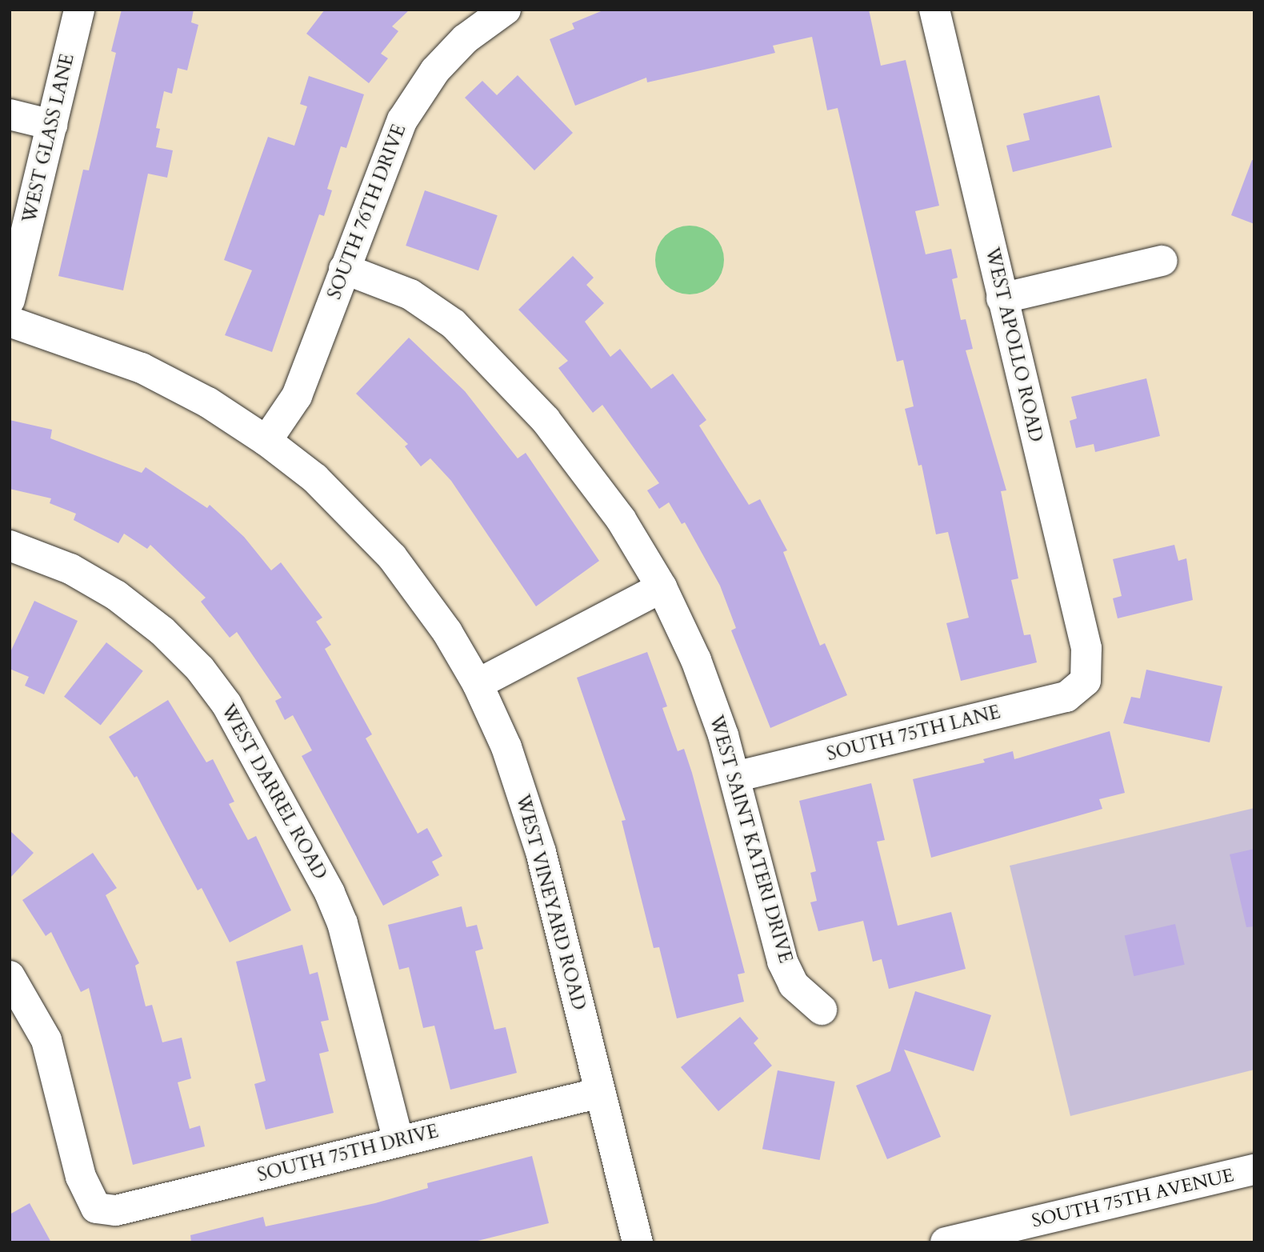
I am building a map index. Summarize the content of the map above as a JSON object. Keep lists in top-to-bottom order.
{
  "streets": {
    "street": [
      "WEST GLASS LANE",
      "SOUTH 76TH DRIVE",
      "WEST APOLLO ROAD",
      "SOUTH 75TH LANE",
      "WEST DARREL ROAD",
      "WEST SAINT KATERI DRIVE",
      "WEST VINEYARD ROAD",
      "SOUTH 75TH DRIVE",
      "SOUTH 75TH AVENUE"
    ]
  },
  "crossings": [
    ["SOUTH 76TH DRIVE", "WEST SAINT KATERI DRIVE"],
    ["SOUTH 76TH DRIVE", "WEST VINEYARD ROAD"],
    ["WEST APOLLO ROAD", "SOUTH 75TH LANE"],
    ["SOUTH 75TH LANE", "WEST SAINT KATERI DRIVE"],
    ["WEST DARREL ROAD", "SOUTH 75TH DRIVE"],
    ["WEST VINEYARD ROAD", "SOUTH 75TH DRIVE"]
  ]
}
